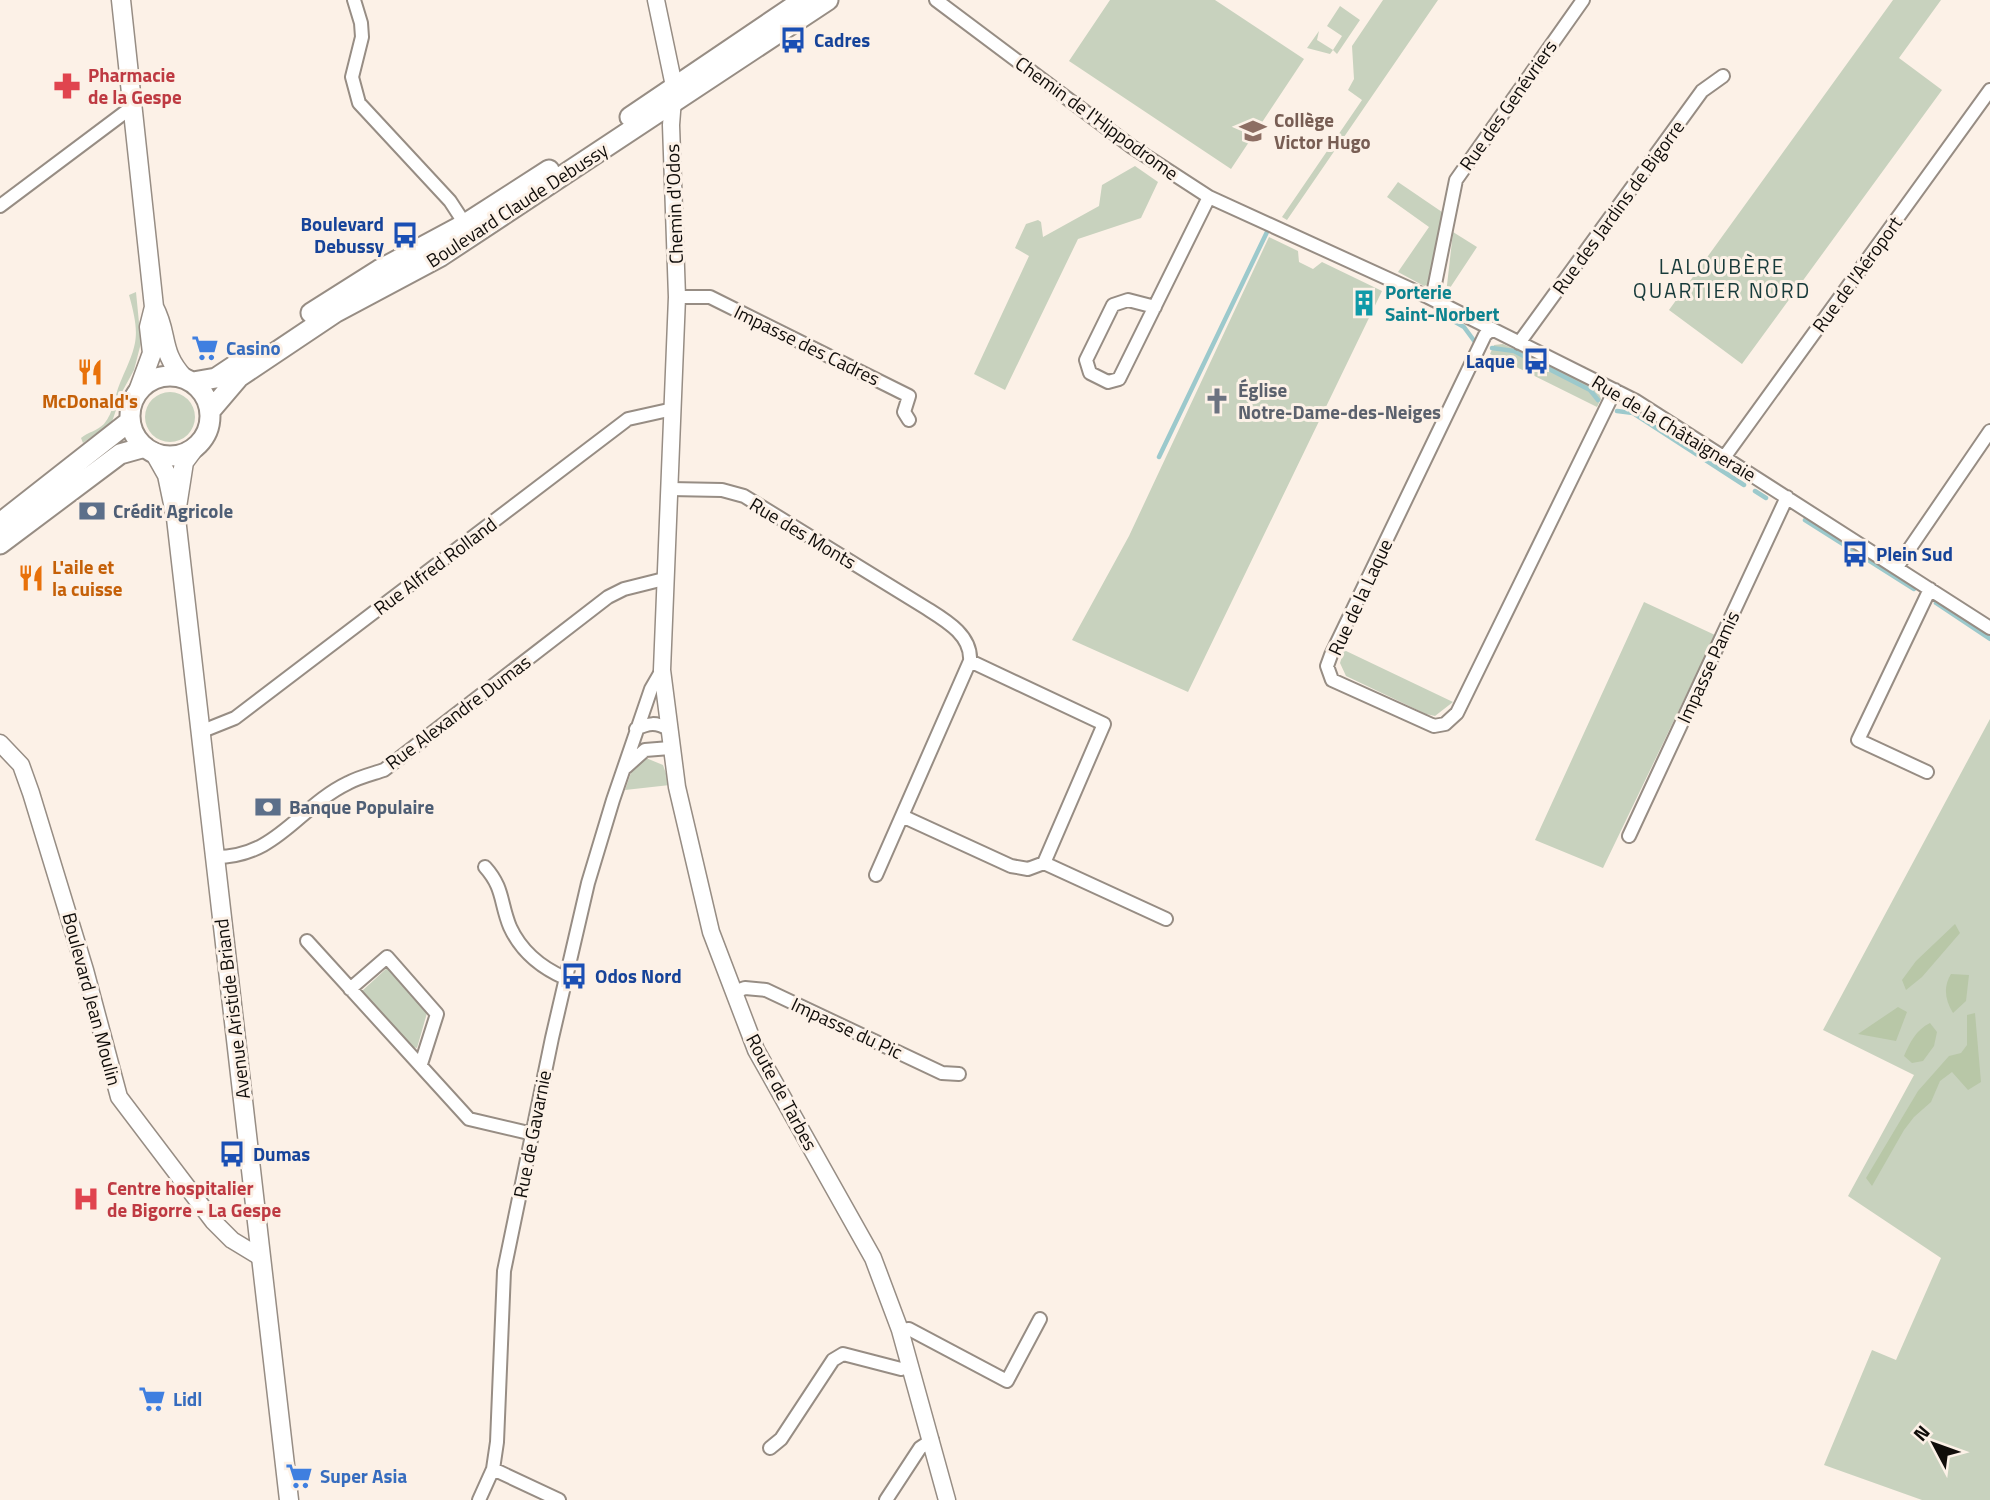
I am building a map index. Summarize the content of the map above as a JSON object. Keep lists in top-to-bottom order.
{
  "streets": {
    "main road": ["Boulevard Claude Debussy", "Avenue Aristide Briand"],
    "street": [
      "Rue des Genévriers",
      "Chemin de l'Hippodrome",
      "Chemin d'Odos",
      "Rue des Jardins de Bigorre",
      "Rue de l'Aéroport",
      "Impasse des Cadres",
      "Rue de la Châtaigneraie",
      "Rue des Monts",
      "Rue Alfred Rolland",
      "Rue de la Laque",
      "Impasse Pamis",
      "Rue Alexandre Dumas",
      "Boulevard Jean Moulin",
      "Impasse du Pic",
      "Route de Tarbes",
      "Rue de Gavarnie"
    ]
  },
  "crossings": [
    ["Rue des Genévriers", "Rue de la Châtaigneraie"],
    ["Chemin de l'Hippodrome", "Rue de la Châtaigneraie"],
    ["Chemin d'Odos", "Boulevard Claude Debussy"],
    ["Chemin d'Odos", "Impasse des Cadres"],
    ["Chemin d'Odos", "Rue des Monts"],
    ["Chemin d'Odos", "Rue Alfred Rolland"],
    ["Chemin d'Odos", "Rue Alexandre Dumas"],
    ["Chemin d'Odos", "Route de Tarbes"],
    ["Boulevard Claude Debussy", "Avenue Aristide Briand"],
    ["Rue des Jardins de Bigorre", "Rue de la Châtaigneraie"],
    ["Rue de l'Aéroport", "Rue de la Châtaigneraie"],
    ["Rue de la Châtaigneraie", "Rue de la Laque"],
    ["Rue de la Châtaigneraie", "Impasse Pamis"],
    ["Rue Alfred Rolland", "Avenue Aristide Briand"],
    ["Rue Alexandre Dumas", "Avenue Aristide Briand"],
    ["Rue Alexandre Dumas", "Route de Tarbes"],
    ["Boulevard Jean Moulin", "Avenue Aristide Briand"],
    ["Impasse du Pic", "Route de Tarbes"],
    ["Route de Tarbes", "Rue de Gavarnie"]
  ],
  "districts": ["LALOUBÈRE QUARTIER NORD"],
  "places": {
    "bus stop": [
      "Cadres",
      "Boulevard Debussy",
      "Laque",
      "Plein Sud",
      "Odos Nord",
      "Dumas"
    ],
    "pharmacy": ["Pharmacie de la Gespe"],
    "school or university": ["Collège Victor Hugo"],
    "building": ["Porterie Saint-Norbert"],
    "supermarket": ["Casino", "Lidl", "Super Asia"],
    "restaurant": ["McDonald's", "L'aile et la cuisse"],
    "church": ["Église Notre-Dame-des-Neiges"],
    "bank": ["Crédit Agricole", "Banque Populaire"],
    "hospital": ["Centre hospitalier de Bigorre - La Gespe"]
  },
  "north": "top left"
}
